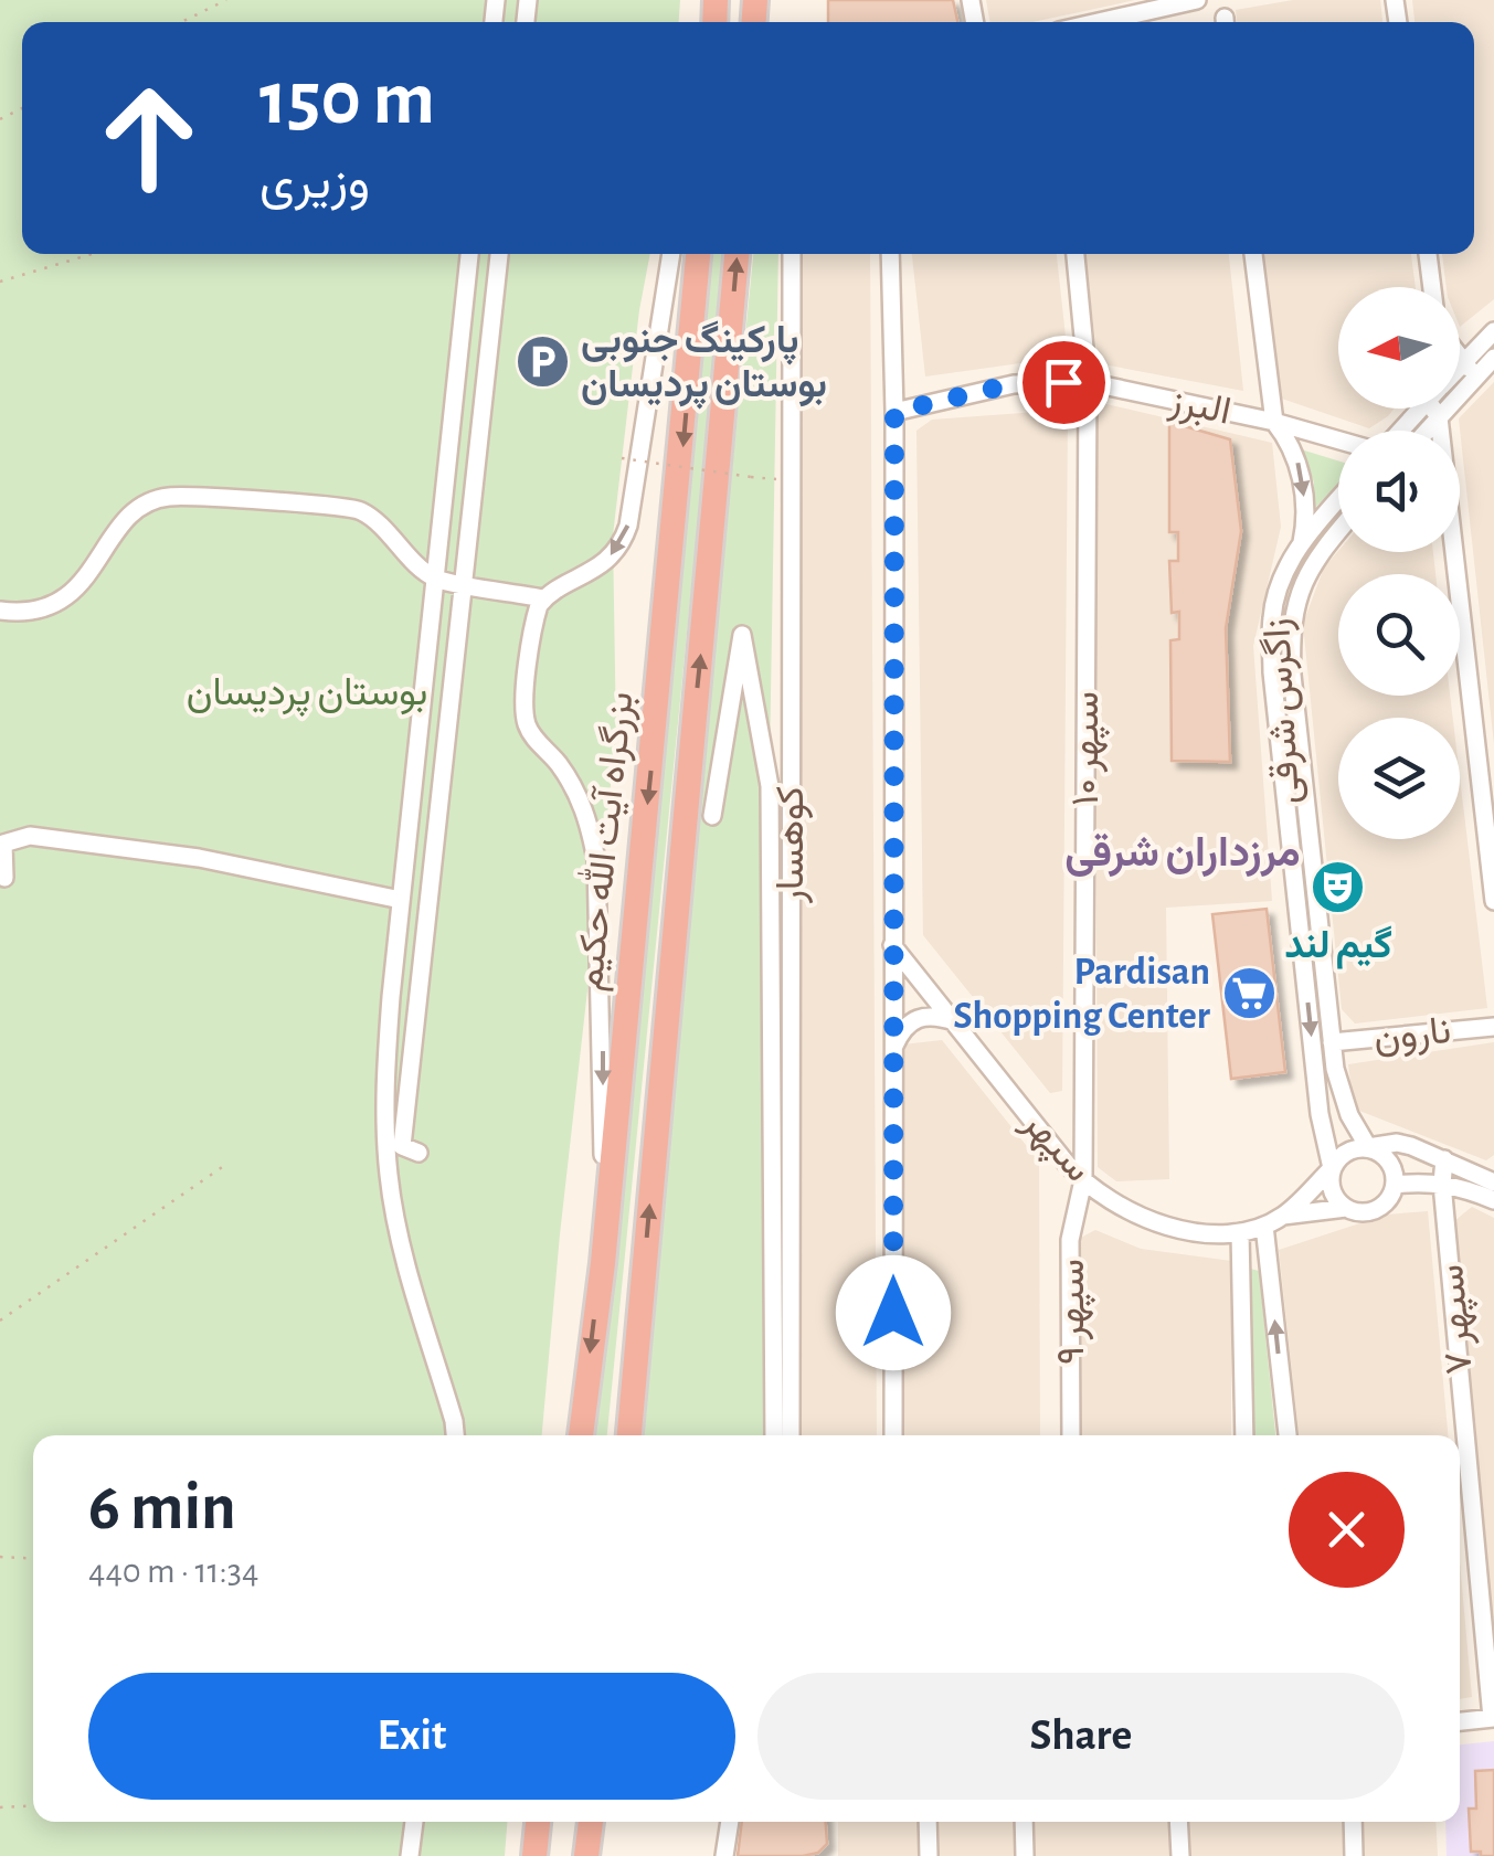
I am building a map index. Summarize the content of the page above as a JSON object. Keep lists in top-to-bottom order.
{
  "streets": {
    "highway": ["بزرگراه آیت الله حکیم"],
    "street": [
      "البرز",
      "زاگرس شرقی",
      "سپهر ۱۰",
      "کوهسار",
      "نارون",
      "سپهر",
      "سپهر ۹",
      "سپهر ۷"
    ]
  },
  "crossings": [
    ["البرز", "سپهر ۱۰"],
    ["زاگرس شرقی", "نارون"],
    ["سپهر ۱۰", "سپهر"],
    ["سپهر ۱۰", "سپهر ۹"],
    ["سپهر", "سپهر ۹"]
  ],
  "districts": ["مرزداران شرقی"],
  "parks": ["بوستان پردیسان"],
  "places": {
    "parking": ["پارکینگ جنوبی بوستان پردیسان"],
    "theatre": ["گیم لند"],
    "supermarket": ["Pardisan Shopping Center"]
  },
  "north": "left",
  "page": {
    "turn": ["150 m", "وزیری"],
    "heading": ["6 min", "440 m · 11:34"],
    "buttons": ["Exit", "Share"]
  }
}
